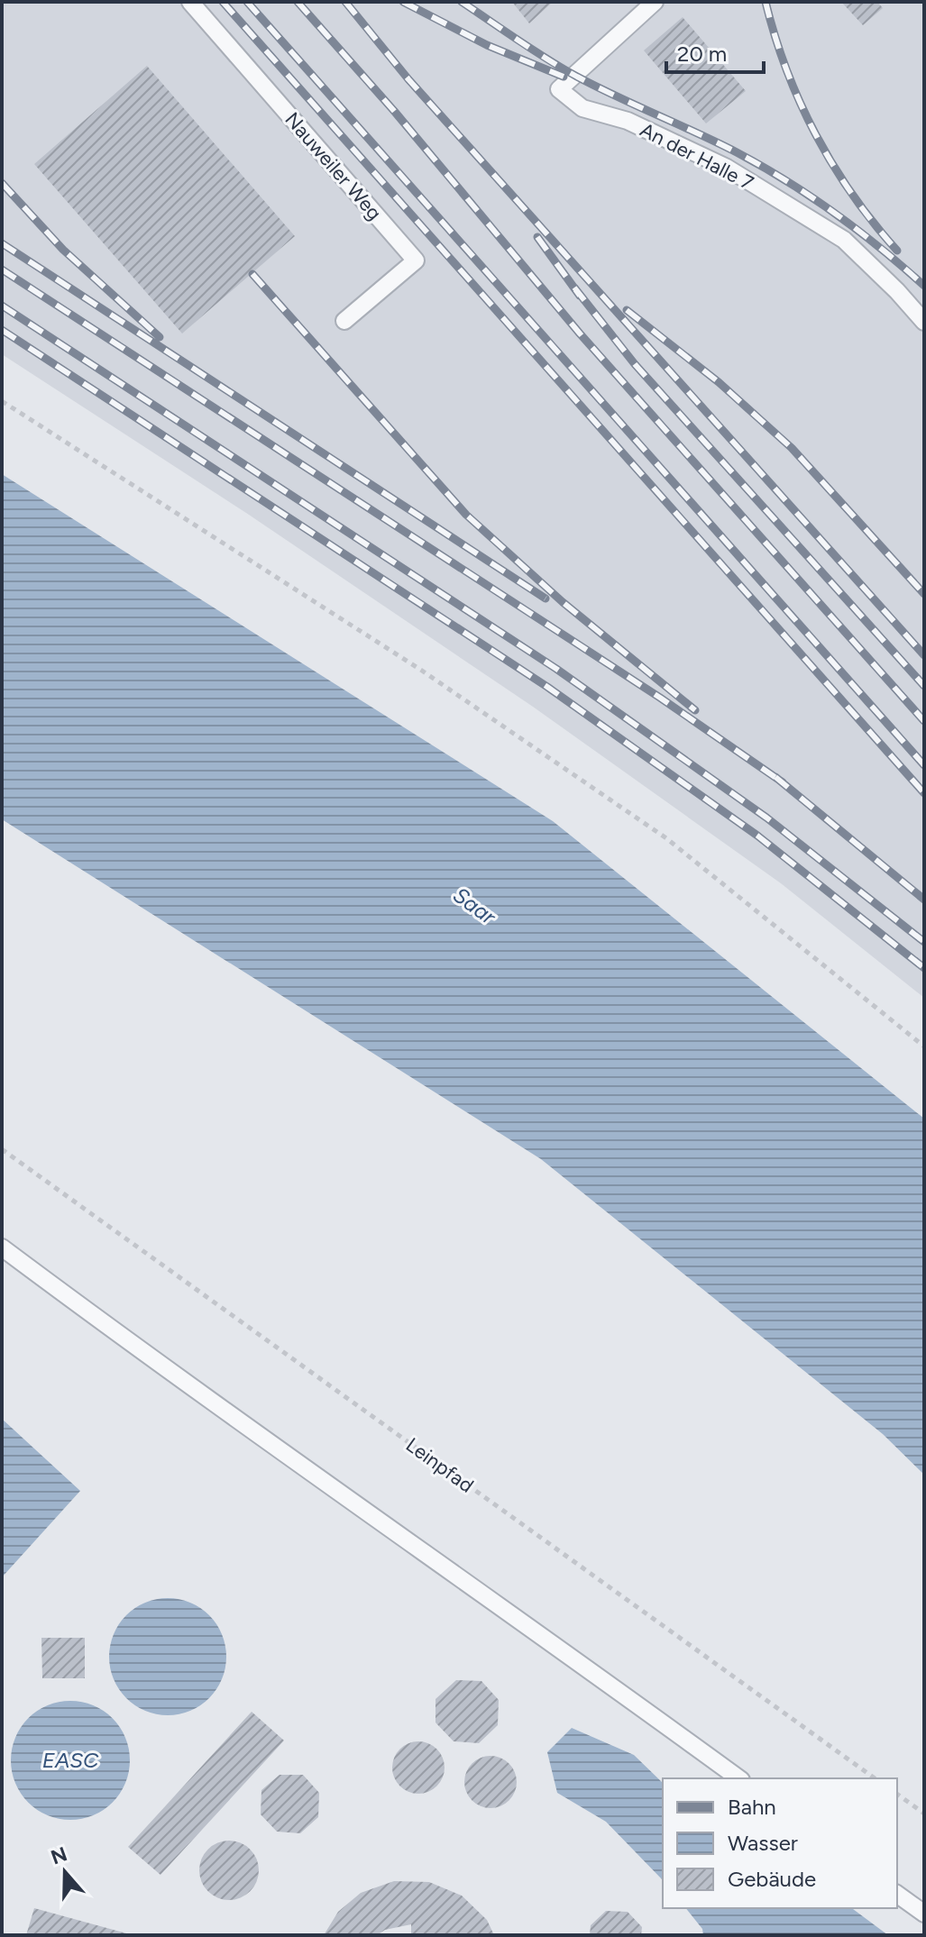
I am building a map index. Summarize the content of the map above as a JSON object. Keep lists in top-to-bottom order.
{
  "streets": {
    "lane": ["An der Halle 7", "Nauweiler Weg"],
    "path": ["Leinpfad"]
  },
  "water": ["Saar", "EASC"],
  "legend": ["Bahn", "Wasser", "Gebäude"],
  "scale_bar": "20 m",
  "north": "top"
}
